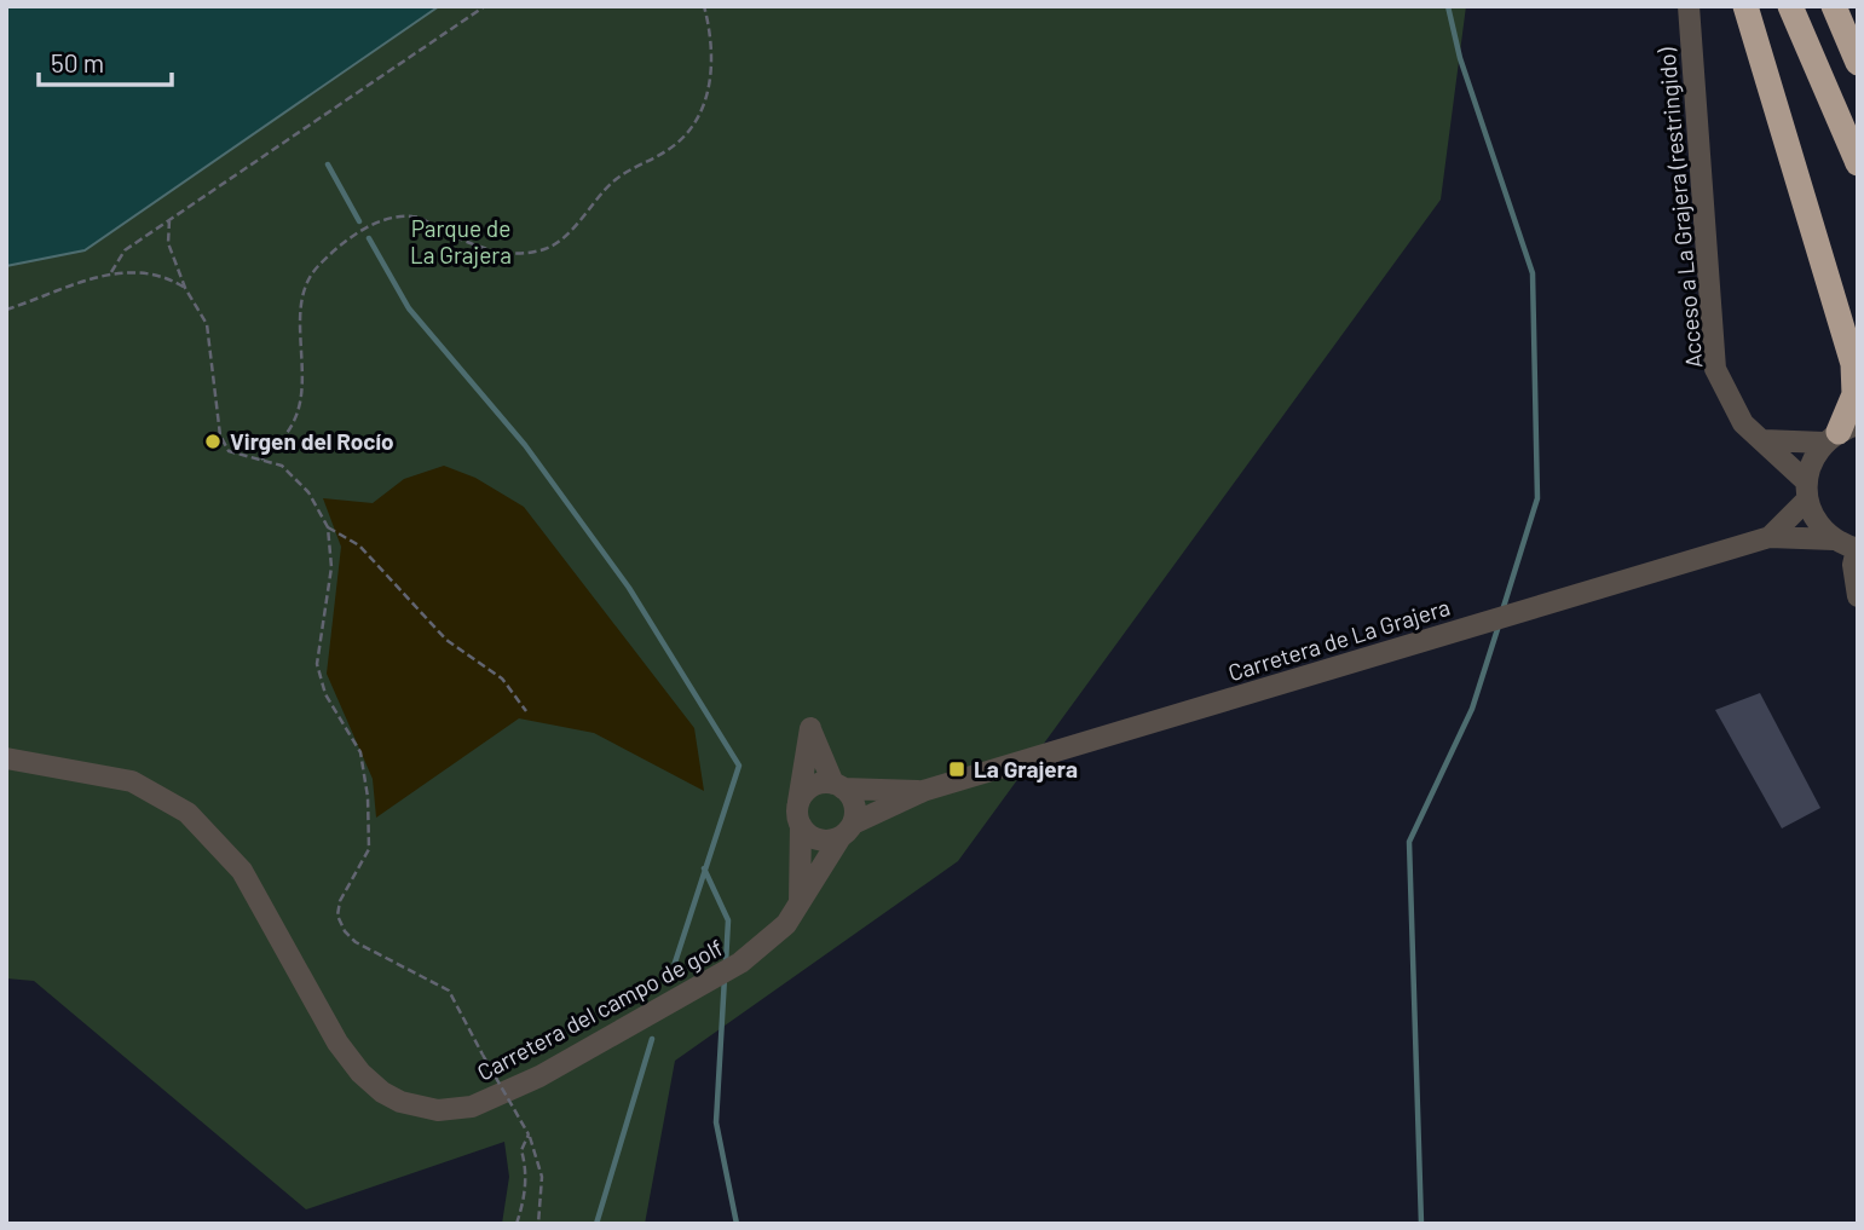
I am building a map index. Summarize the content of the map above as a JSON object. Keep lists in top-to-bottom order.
{
  "streets": {
    "street": ["Acceso a La Grajera (restringido)", "Carretera de La Grajera", "Carretera del campo de golf"]
  },
  "crossings": [
    ["Acceso a La Grajera (restringido)", "Carretera de La Grajera"],
    ["Carretera de La Grajera", "Carretera del campo de golf"]
  ],
  "parks": ["Parque de La Grajera"],
  "places": {
    "other": ["Virgen del Rocío"],
    "transit": ["La Grajera"]
  },
  "scale_bar": "50 m"
}
